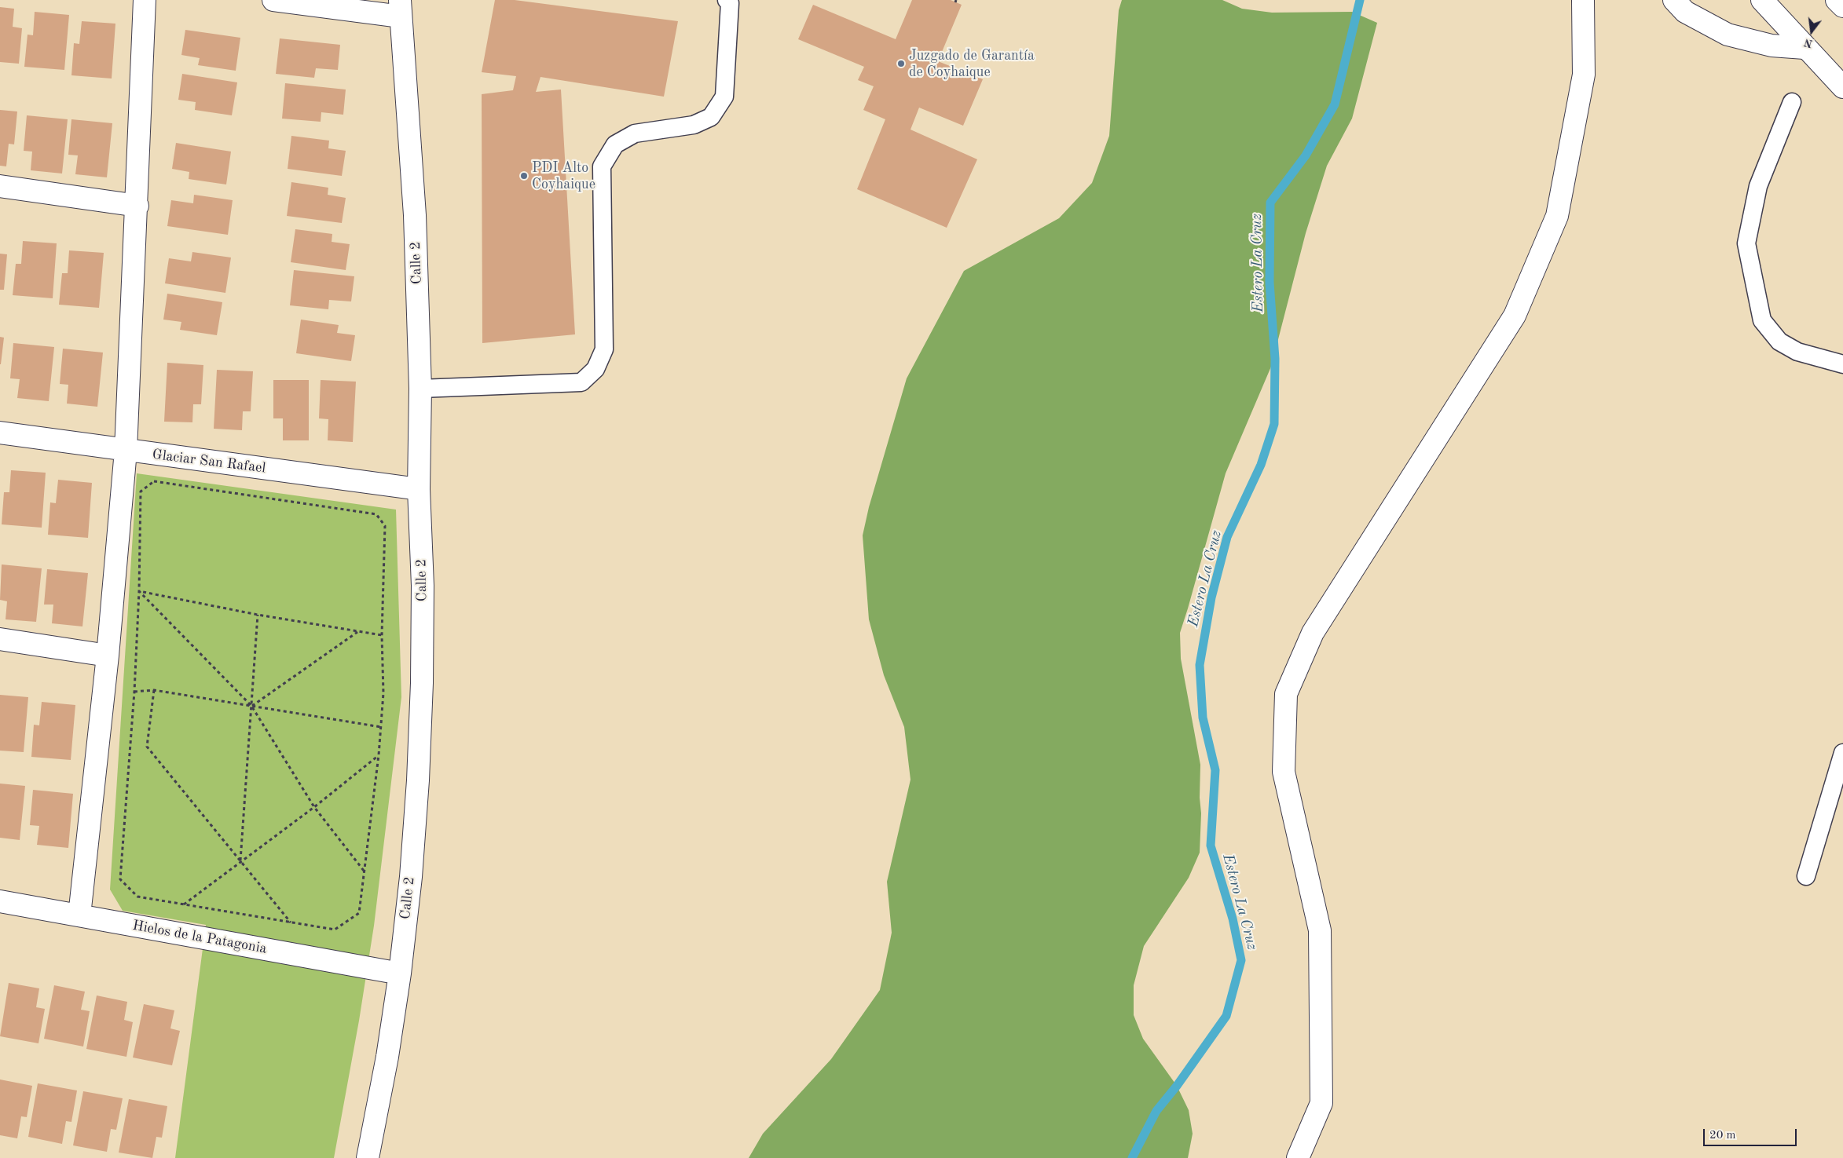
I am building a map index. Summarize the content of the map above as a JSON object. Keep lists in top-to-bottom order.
{
  "streets": {
    "street": ["Calle 2", "Glaciar San Rafael", "Hielos de la Patagonia"]
  },
  "crossings": [
    ["Calle 2", "Glaciar San Rafael"],
    ["Calle 2", "Hielos de la Patagonia"]
  ],
  "water": ["Estero La Cruz"],
  "places": ["Juzgado de Garantía de Coyhaique", "PDI Alto Coyhaique"],
  "scale_bar": "20 m",
  "north": "bottom"
}
